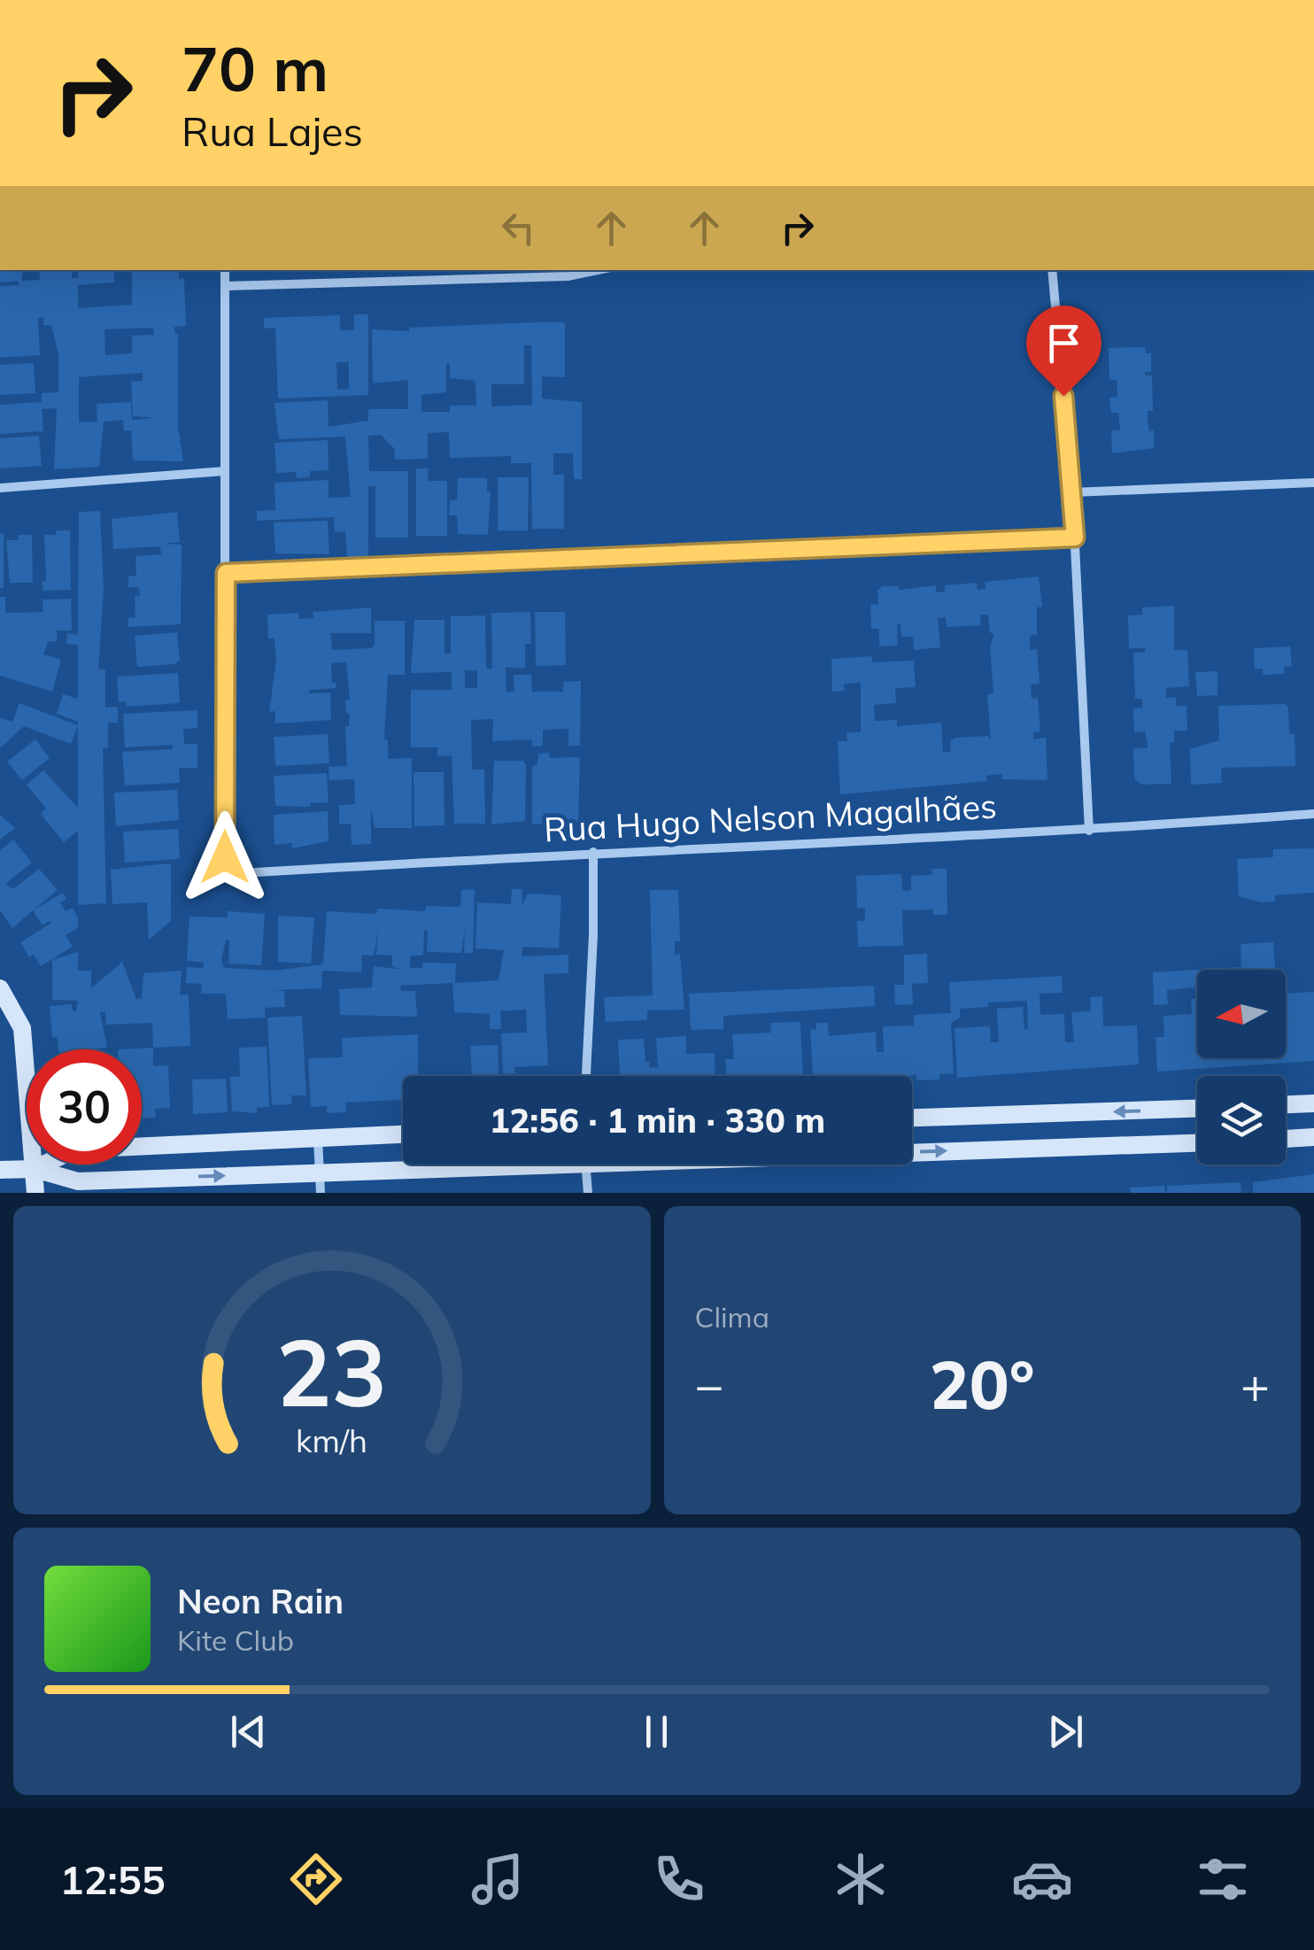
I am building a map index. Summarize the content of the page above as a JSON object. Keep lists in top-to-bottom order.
{
  "streets": {
    "street": ["Rua Hugo Nelson Magalhães"]
  },
  "north": "left",
  "page": {
    "turn": ["70 m", "Rua Lajes"],
    "limit": "30",
    "trip": "12:56 · 1 min · 330 m",
    "tile": "Clima",
    "heat": ["−", "20°", "+"],
    "song": ["Neon Rain", "Kite Club"],
    "tabs": "12:55",
    "gauge": ["23", "km/h"]
  }
}
